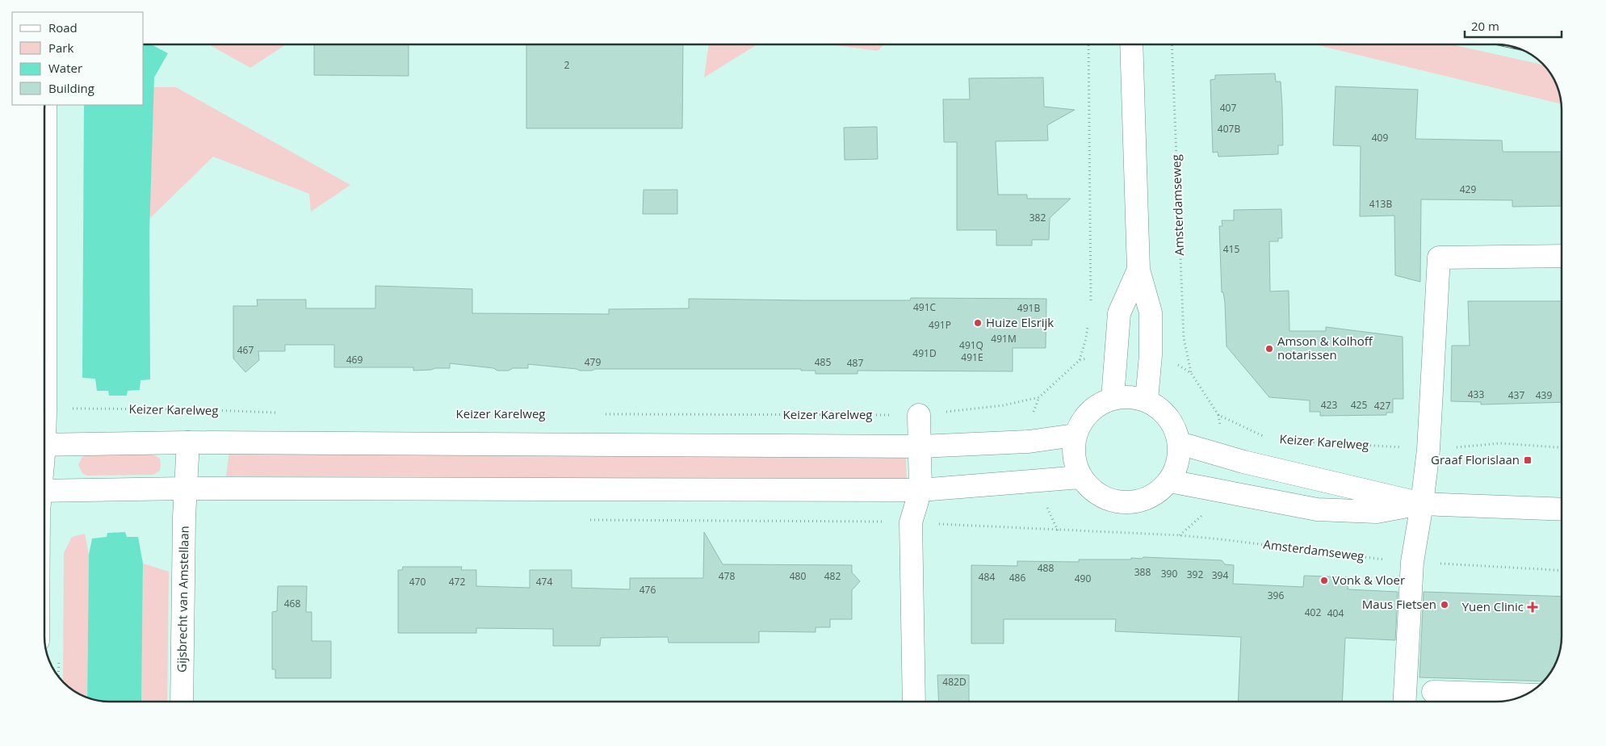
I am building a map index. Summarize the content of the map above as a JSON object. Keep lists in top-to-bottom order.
{
  "streets": {
    "main road": ["Gijsbrecht van Amstellaan"],
    "path": ["Amsterdamseweg", "Keizer Karelweg"]
  },
  "crossings": [
    ["Amsterdamseweg", "Keizer Karelweg"]
  ],
  "places": {
    "other": [
      "Huize Elsrijk",
      "Amson & Kolhoff notarissen",
      "Vonk & Vloer",
      "Maus Fietsen"
    ],
    "transit": ["Graaf Florislaan"],
    "health": ["Yuen Clinic"]
  },
  "house_numbers": [
    "2",
    "407",
    "407B",
    "409",
    "429",
    "413B",
    "382",
    "415",
    "491C",
    "491B",
    "491P",
    "491M",
    "491Q",
    "467",
    "491D",
    "491E",
    "469",
    "479",
    "485",
    "487",
    "433",
    "437",
    "439",
    "423",
    "425",
    "427",
    "488",
    "388",
    "390",
    "392",
    "394",
    "478",
    "480",
    "482",
    "484",
    "486",
    "490",
    "470",
    "472",
    "474",
    "476",
    "396",
    "468",
    "402",
    "404",
    "482D"
  ],
  "legend": [
    "Road",
    "Park",
    "Water",
    "Building"
  ],
  "scale_bar": "20 m"
}
